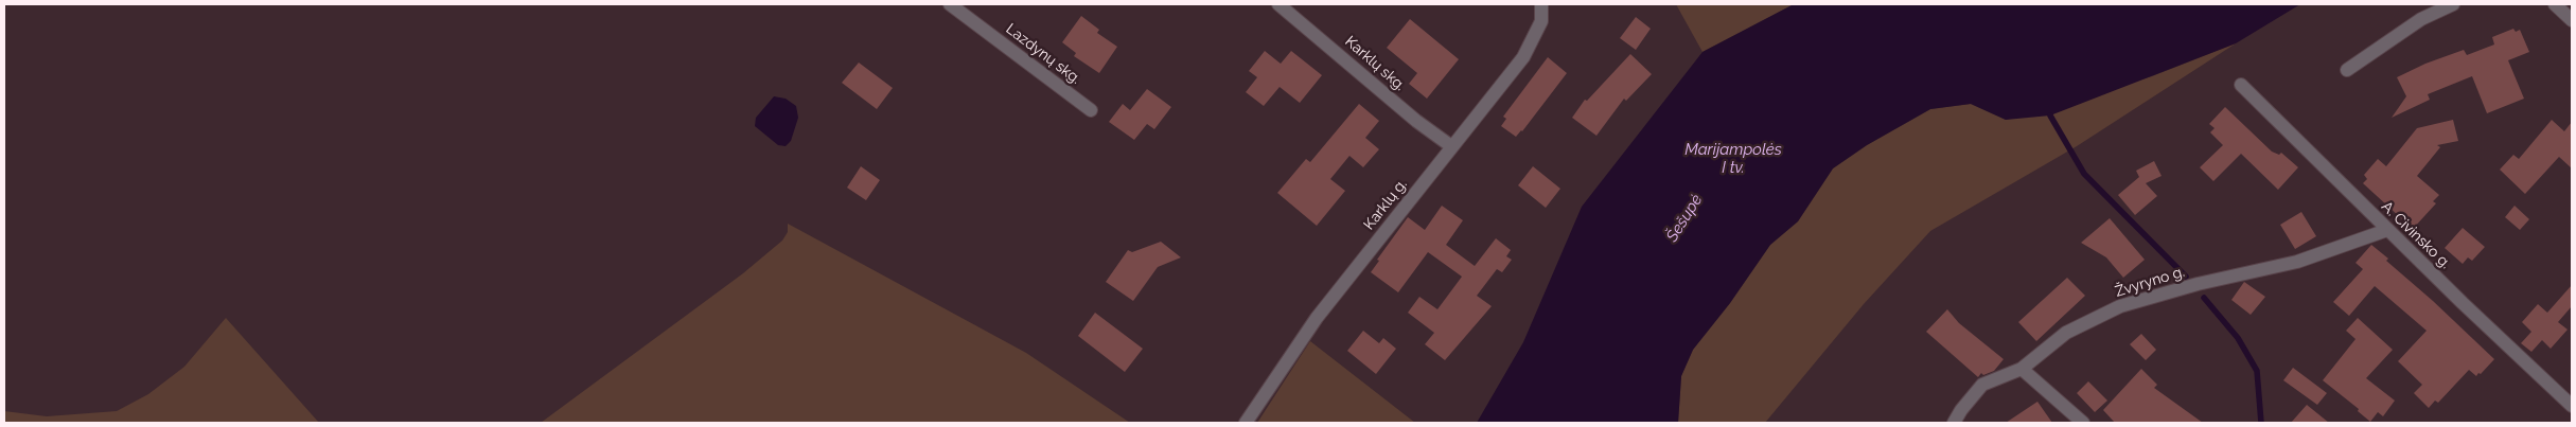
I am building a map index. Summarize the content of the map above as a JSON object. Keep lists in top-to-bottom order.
{
  "streets": {
    "street": [
      "Lazdynų skg.",
      "Karklų skg.",
      "Karklų g.",
      "A. Civinsko g.",
      "Žvyryno g."
    ]
  },
  "crossings": [
    ["Karklų skg.", "Karklų g."],
    ["A. Civinsko g.", "Žvyryno g."]
  ],
  "water": ["Marijampolės I tv.", "Šešupė"]
}
